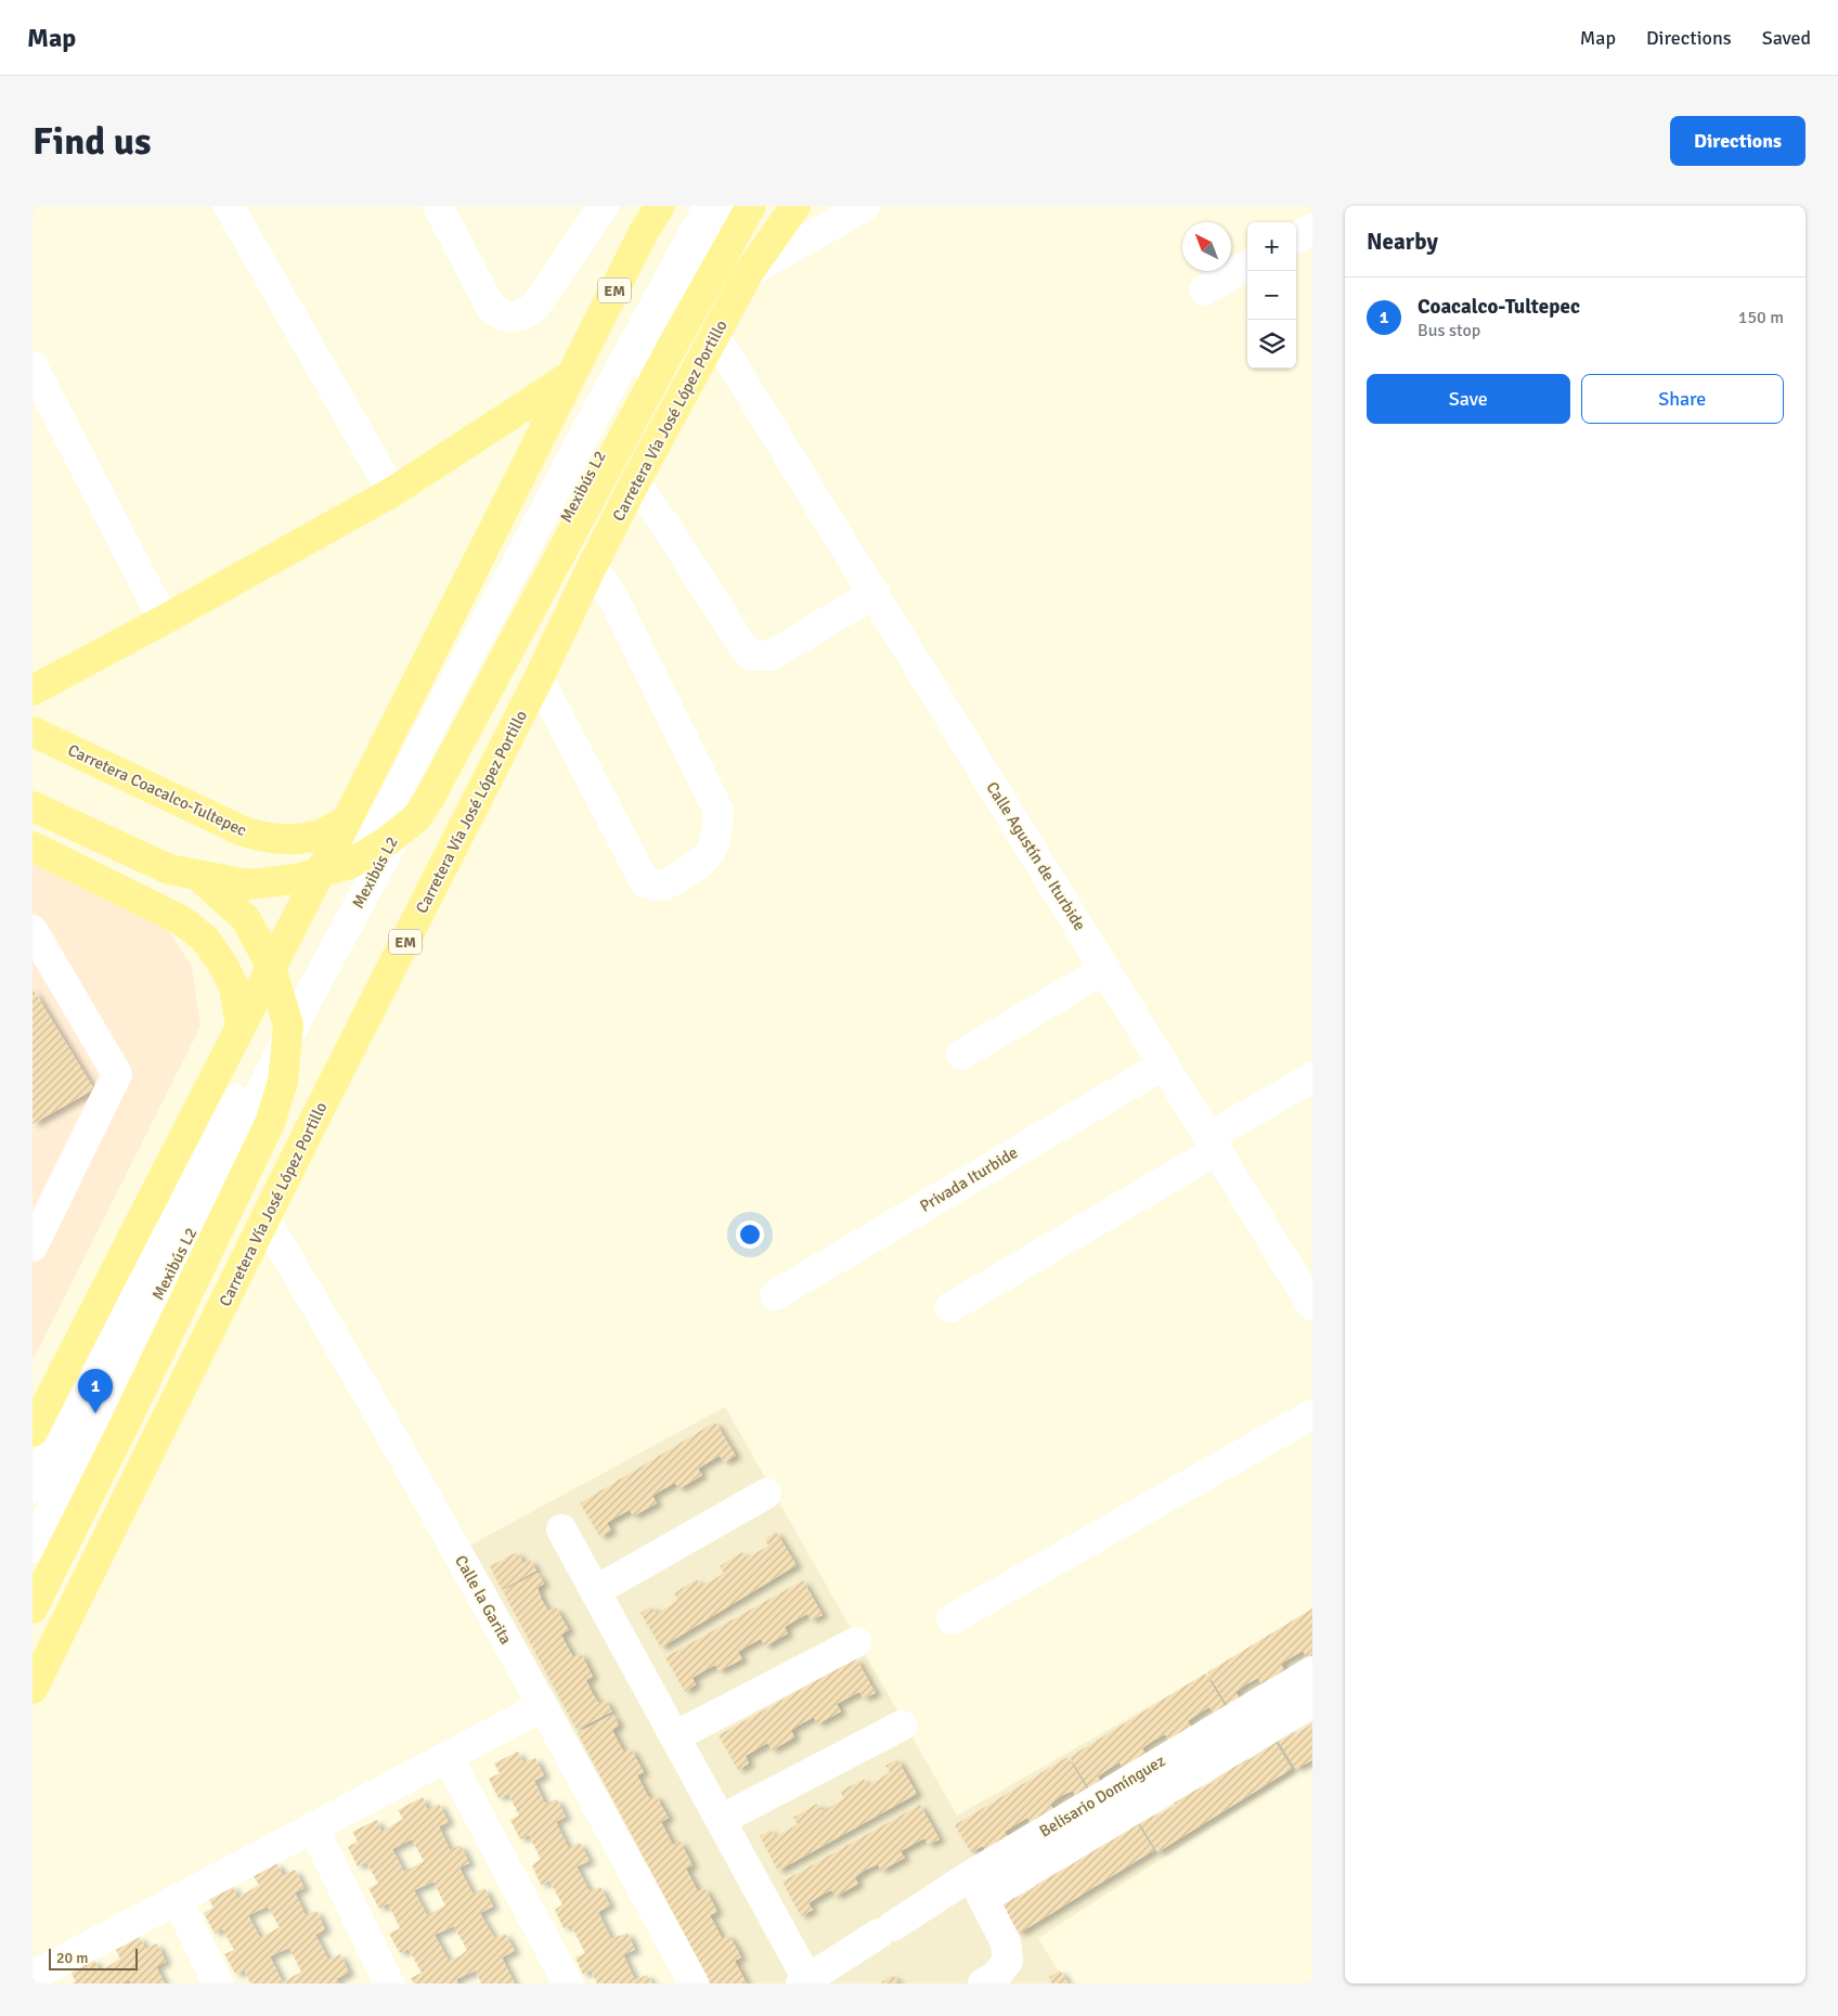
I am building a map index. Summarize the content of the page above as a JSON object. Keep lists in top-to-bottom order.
{
  "streets": {
    "main road": ["EM", "Carretera Vía José López Portillo", "Carretera Coacalco-Tultepec"],
    "street": [
      "Mexibús L2",
      "Calle Agustín de Iturbide",
      "Privada Iturbide",
      "Calle la Garita",
      "Belisario Domínguez"
    ]
  },
  "crossings": [
    ["EM", "Carretera Coacalco-Tultepec"],
    ["Carretera Vía José López Portillo", "Calle Agustín de Iturbide"],
    ["Carretera Vía José López Portillo", "Calle la Garita"],
    ["Calle Agustín de Iturbide", "Privada Iturbide"]
  ],
  "scale_bar": "20 m",
  "north": "top left",
  "page": {
    "header": "Map",
    "nav": ["Map", "Directions", "Saved"],
    "buttons": [
      "Directions",
      ["Save", "Share"]
    ],
    "title": "Find us",
    "heading": "Nearby",
    "map_buttons": ["+", "−"],
    "list": [
      {
        "mark": "1",
        "name": "Coacalco-Tultepec",
        "note": "Bus stop",
        "value": "150 m"
      }
    ],
    "pins": "1",
    "scale": "20 m"
  }
}
